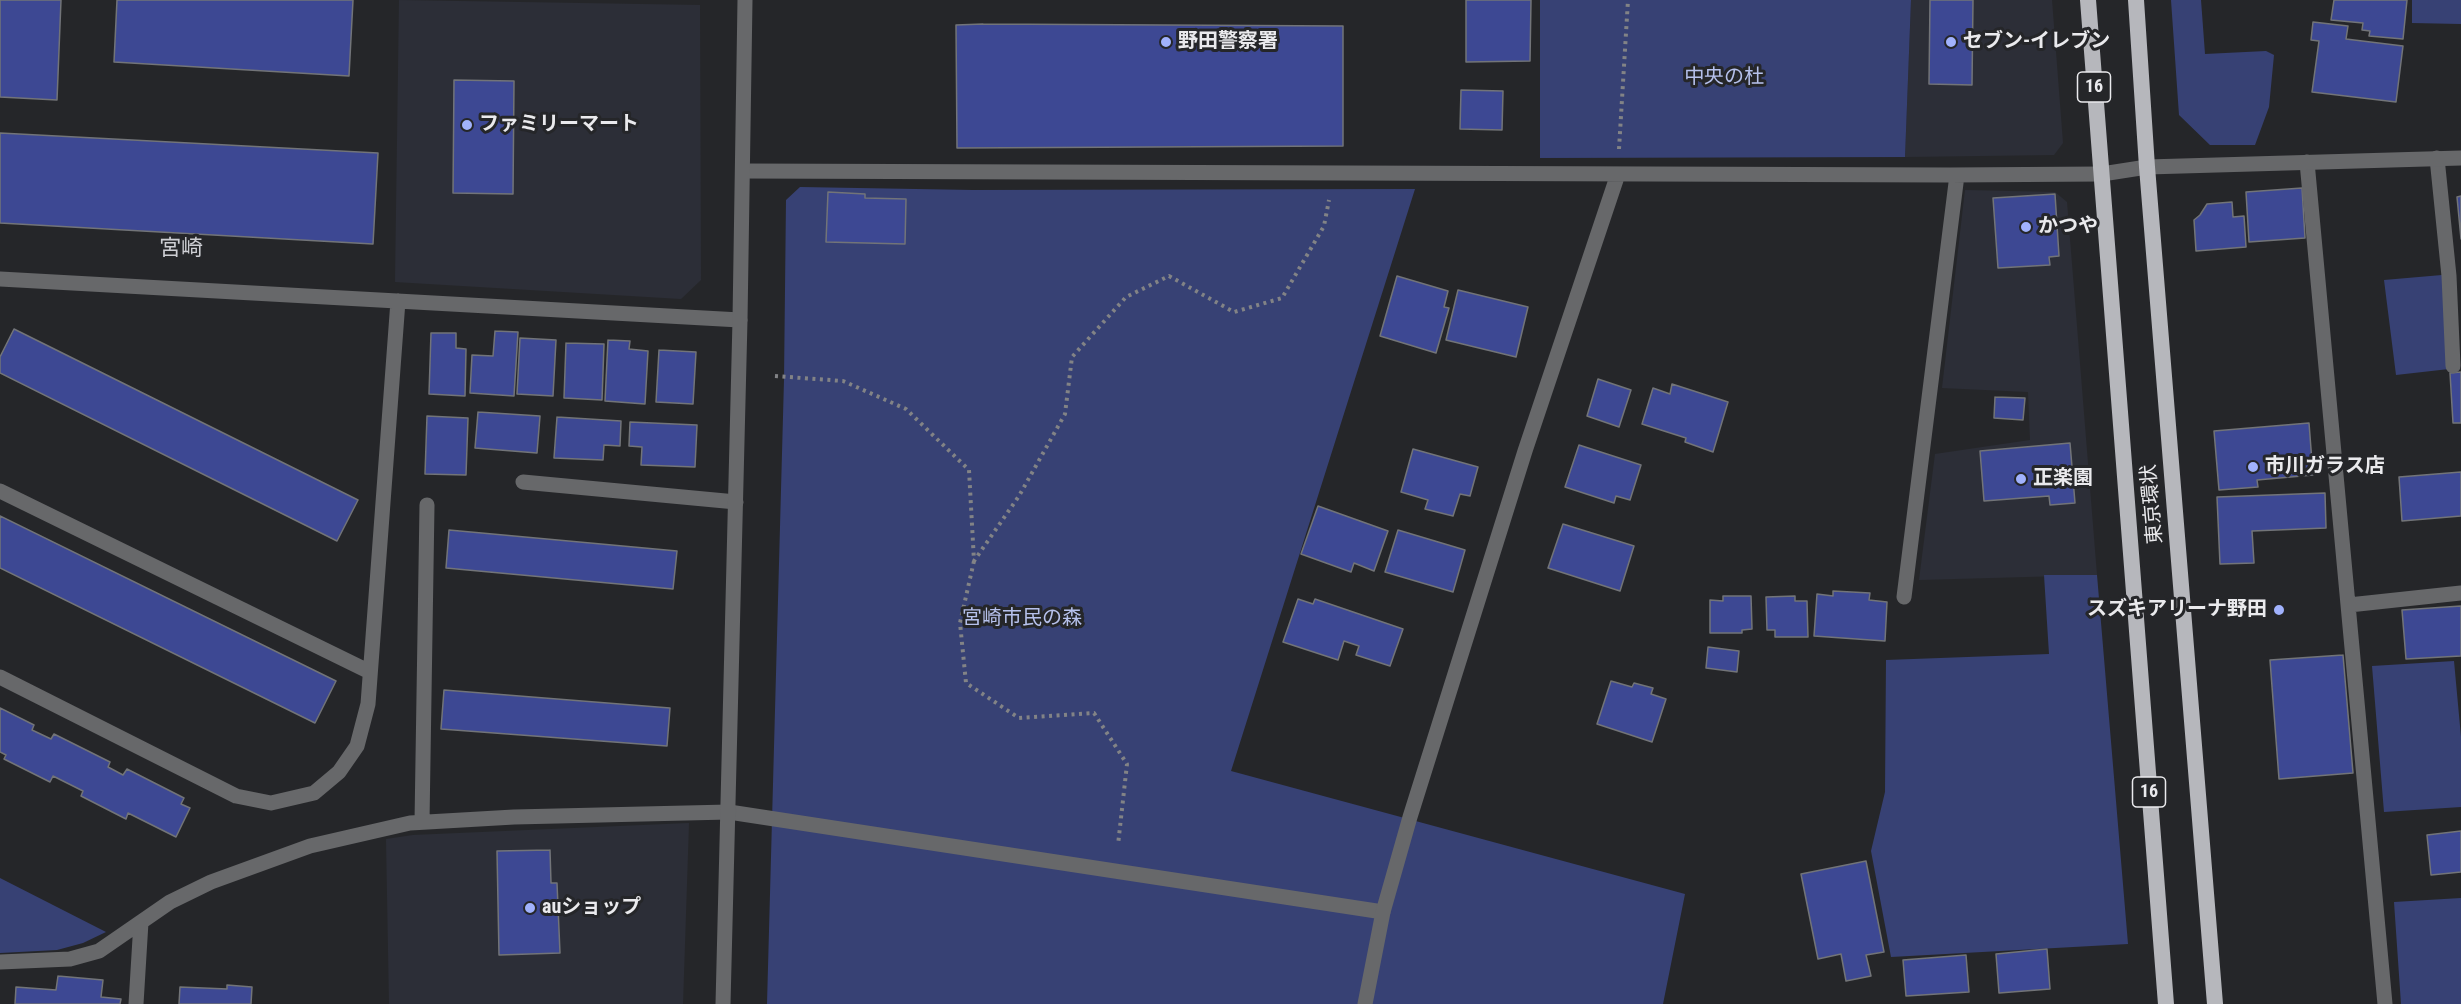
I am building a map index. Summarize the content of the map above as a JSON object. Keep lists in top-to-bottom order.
{
  "streets": {
    "highway": ["16", "東京環状"]
  },
  "districts": ["宮崎"],
  "parks": ["中央の杜", "宮崎市民の森"],
  "places": [
    "野田警察署",
    "セブン-イレブン",
    "ファミリーマート",
    "かつや",
    "市川ガラス店",
    "正楽園",
    "スズキアリーナ野田",
    "auショップ"
  ]
}
